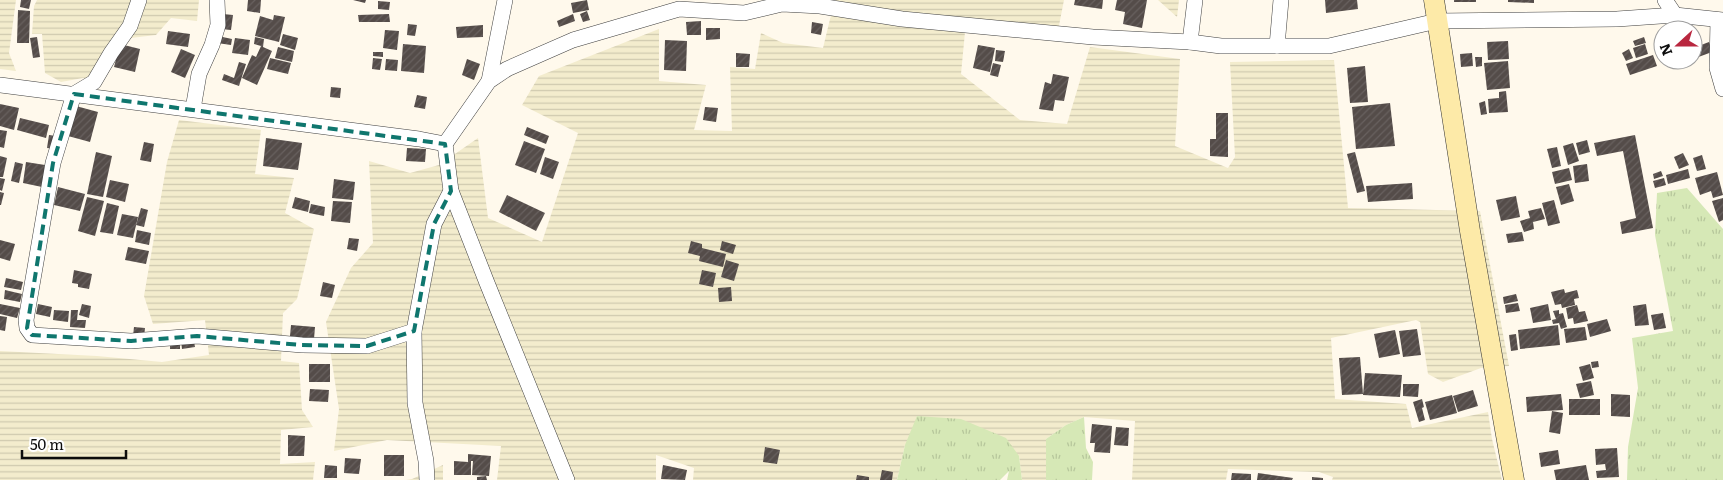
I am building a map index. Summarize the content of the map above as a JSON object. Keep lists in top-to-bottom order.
{
  "scale_bar": "50 m",
  "north": "left"
}
